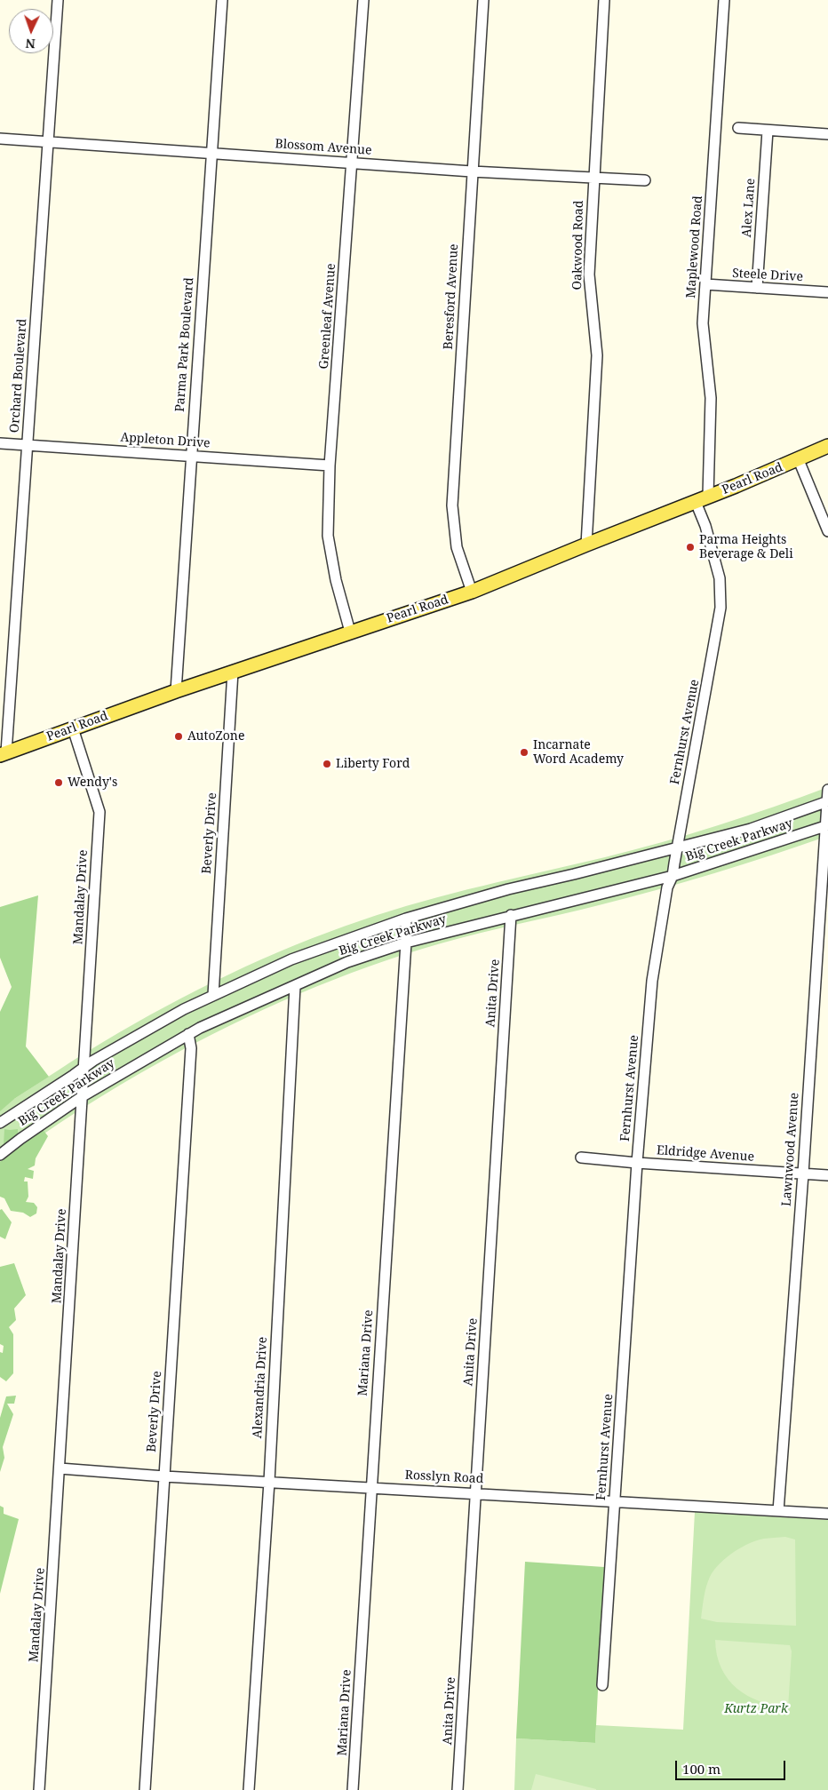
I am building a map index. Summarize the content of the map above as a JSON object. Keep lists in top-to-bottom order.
{
  "streets": {
    "main road": ["Pearl Road"],
    "street": [
      "Blossom Avenue",
      "Alex Lane",
      "Oakwood Road",
      "Maplewood Road",
      "Steele Drive",
      "Beresford Avenue",
      "Greenleaf Avenue",
      "Parma Park Boulevard",
      "Orchard Boulevard",
      "Appleton Drive",
      "Fernhurst Avenue",
      "Beverly Drive",
      "Big Creek Parkway",
      "Mandalay Drive",
      "Anita Drive",
      "Lawnwood Avenue",
      "Eldridge Avenue",
      "Mariana Drive",
      "Alexandria Drive",
      "Rosslyn Road"
    ]
  },
  "crossings": [
    ["Blossom Avenue", "Oakwood Road"],
    ["Blossom Avenue", "Beresford Avenue"],
    ["Blossom Avenue", "Greenleaf Avenue"],
    ["Blossom Avenue", "Parma Park Boulevard"],
    ["Blossom Avenue", "Orchard Boulevard"],
    ["Alex Lane", "Steele Drive"],
    ["Oakwood Road", "Pearl Road"],
    ["Maplewood Road", "Steele Drive"],
    ["Maplewood Road", "Pearl Road"],
    ["Beresford Avenue", "Pearl Road"],
    ["Greenleaf Avenue", "Appleton Drive"],
    ["Greenleaf Avenue", "Pearl Road"],
    ["Parma Park Boulevard", "Appleton Drive"],
    ["Parma Park Boulevard", "Pearl Road"],
    ["Orchard Boulevard", "Appleton Drive"],
    ["Orchard Boulevard", "Pearl Road"],
    ["Pearl Road", "Fernhurst Avenue"],
    ["Pearl Road", "Beverly Drive"],
    ["Pearl Road", "Mandalay Drive"],
    ["Fernhurst Avenue", "Big Creek Parkway"],
    ["Fernhurst Avenue", "Eldridge Avenue"],
    ["Fernhurst Avenue", "Rosslyn Road"],
    ["Beverly Drive", "Big Creek Parkway"],
    ["Beverly Drive", "Rosslyn Road"],
    ["Big Creek Parkway", "Mandalay Drive"],
    ["Big Creek Parkway", "Anita Drive"],
    ["Big Creek Parkway", "Lawnwood Avenue"],
    ["Big Creek Parkway", "Mariana Drive"],
    ["Big Creek Parkway", "Alexandria Drive"],
    ["Mandalay Drive", "Rosslyn Road"],
    ["Anita Drive", "Rosslyn Road"],
    ["Lawnwood Avenue", "Eldridge Avenue"],
    ["Lawnwood Avenue", "Rosslyn Road"],
    ["Mariana Drive", "Rosslyn Road"],
    ["Alexandria Drive", "Rosslyn Road"]
  ],
  "parks": ["Kurtz Park"],
  "places": [
    "Parma Heights Beverage & Deli",
    "AutoZone",
    "Incarnate Word Academy",
    "Liberty Ford",
    "Wendy's"
  ],
  "scale_bar": "100 m",
  "north": "bottom"
}
